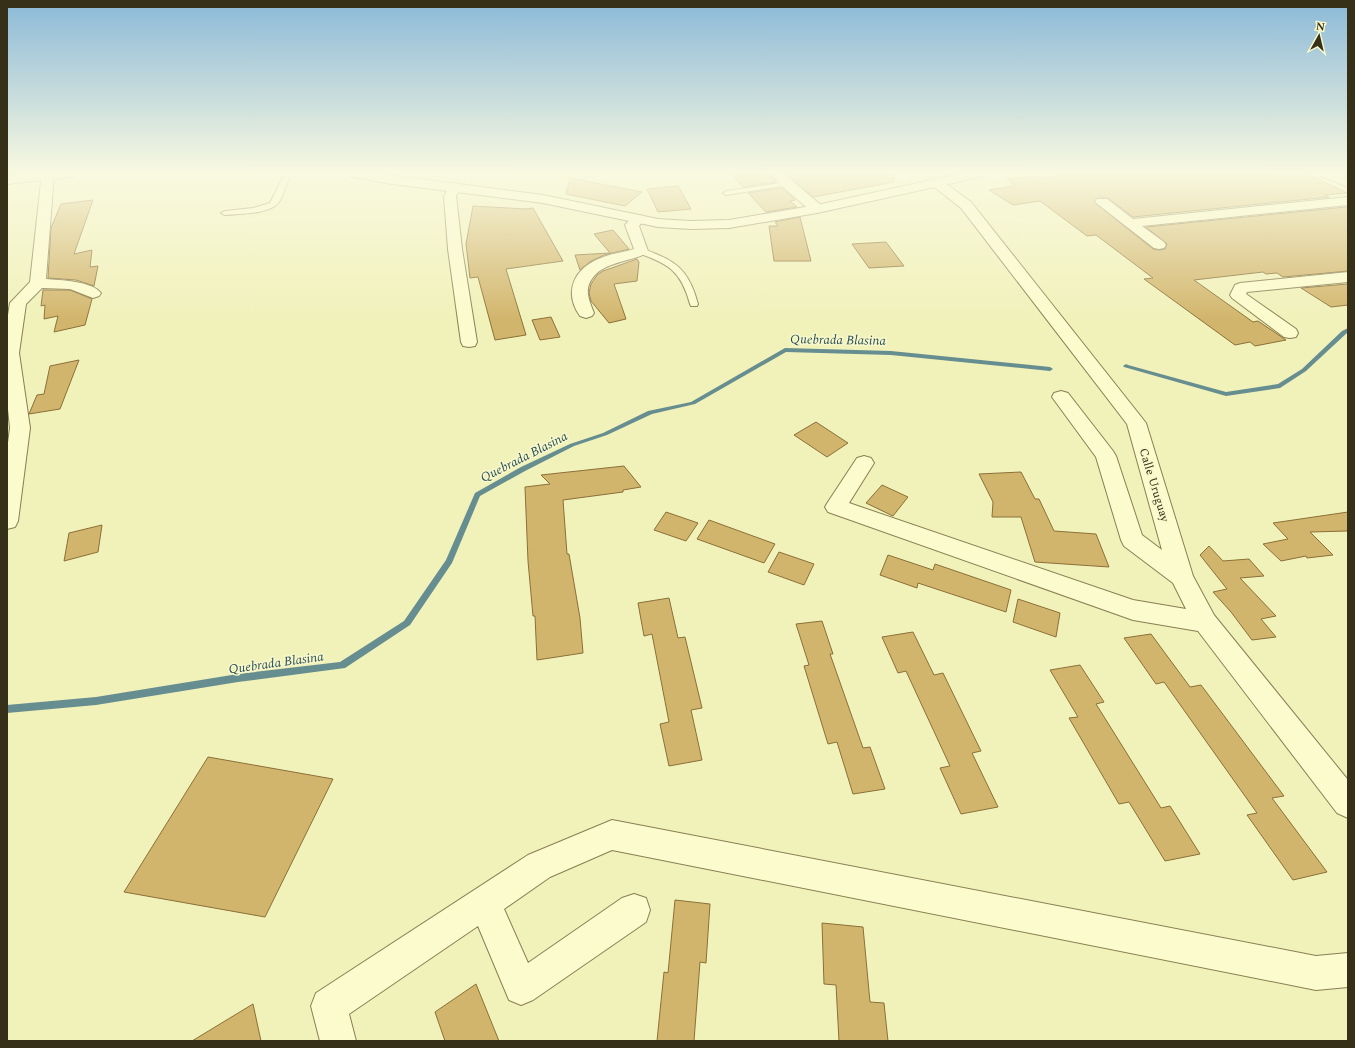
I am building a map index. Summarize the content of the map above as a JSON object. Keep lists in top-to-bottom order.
{
  "streets": {
    "street": ["Calle Uruguay"]
  },
  "water": ["Quebrada Blasina"],
  "north": "top"
}
